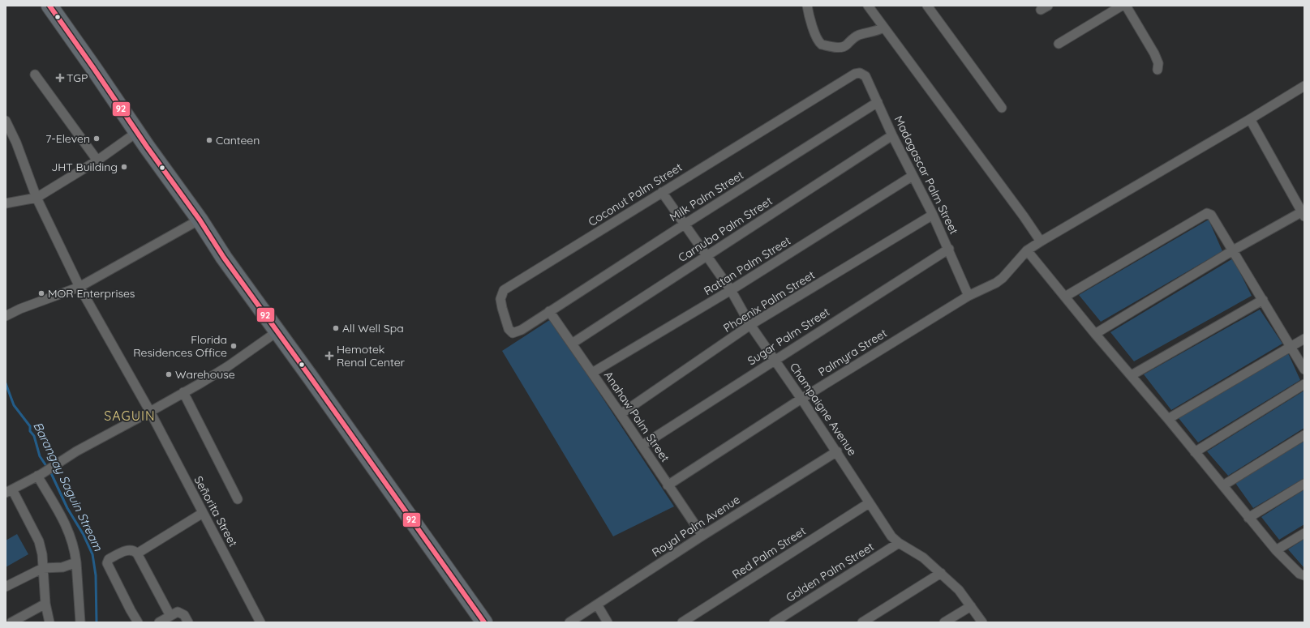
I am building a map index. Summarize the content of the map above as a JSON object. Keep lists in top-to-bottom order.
{
  "streets": {
    "street": [
      "Madagascar Palm Street",
      "Coconut Palm Street",
      "Milk Palm Street",
      "Carnuba Palm Street",
      "Rattan Palm Street",
      "Phoenix Palm Street",
      "Sugar Palm Street",
      "Palmyra Street",
      "Champaigne Avenue",
      "Anahaw Palm Street",
      "Señorita Street",
      "Royal Palm Avenue",
      "Red Palm Street",
      "Golden Palm Street"
    ]
  },
  "crossings": [
    ["Madagascar Palm Street", "Coconut Palm Street"],
    ["Madagascar Palm Street", "Milk Palm Street"],
    ["Madagascar Palm Street", "Carnuba Palm Street"],
    ["Madagascar Palm Street", "Rattan Palm Street"],
    ["Madagascar Palm Street", "Phoenix Palm Street"],
    ["Madagascar Palm Street", "Sugar Palm Street"],
    ["Madagascar Palm Street", "Palmyra Street"],
    ["Coconut Palm Street", "Milk Palm Street"],
    ["Coconut Palm Street", "Champaigne Avenue"],
    ["Coconut Palm Street", "Anahaw Palm Street"],
    ["Milk Palm Street", "Champaigne Avenue"],
    ["Milk Palm Street", "Anahaw Palm Street"],
    ["Carnuba Palm Street", "Champaigne Avenue"],
    ["Carnuba Palm Street", "Anahaw Palm Street"],
    ["Rattan Palm Street", "Champaigne Avenue"],
    ["Rattan Palm Street", "Anahaw Palm Street"],
    ["Phoenix Palm Street", "Champaigne Avenue"],
    ["Phoenix Palm Street", "Anahaw Palm Street"],
    ["Sugar Palm Street", "Champaigne Avenue"],
    ["Sugar Palm Street", "Anahaw Palm Street"],
    ["Palmyra Street", "Champaigne Avenue"],
    ["Palmyra Street", "Anahaw Palm Street"],
    ["Champaigne Avenue", "Royal Palm Avenue"],
    ["Champaigne Avenue", "Red Palm Street"],
    ["Champaigne Avenue", "Golden Palm Street"],
    ["Anahaw Palm Street", "Royal Palm Avenue"]
  ],
  "districts": ["SAGUIN"],
  "water": ["Barangay Saguin Stream"],
  "places": {
    "health": ["TGP", "Hemotek Renal Center"],
    "other": [
      "7-Eleven",
      "Canteen",
      "JHT Building",
      "MOR Enterprises",
      "All Well Spa",
      "Florida Residences Office",
      "Warehouse"
    ]
  },
  "lines": ["transit line 92"]
}
